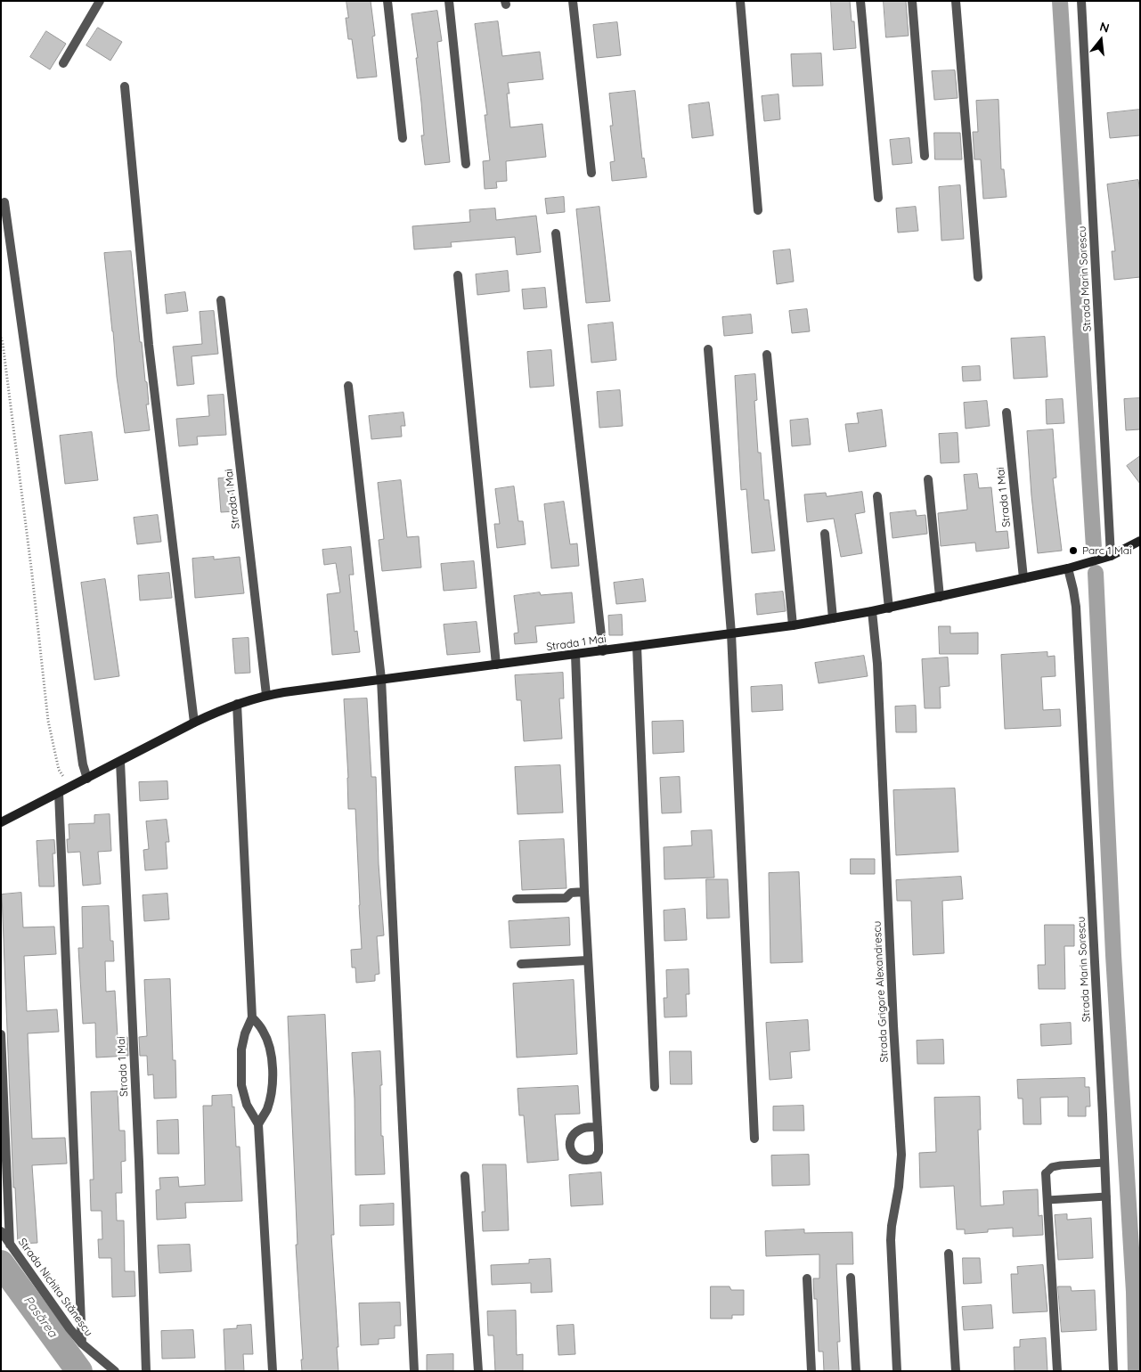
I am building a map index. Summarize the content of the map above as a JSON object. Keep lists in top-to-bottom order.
{
  "streets": {
    "street": [
      "Strada Marin Sorescu",
      "Strada 1 Mai",
      "Strada Grigore Alexandrescu",
      "Strada Nichita Stănescu"
    ]
  },
  "crossings": [
    ["Strada Marin Sorescu", "Strada 1 Mai"],
    ["Strada 1 Mai", "Strada Grigore Alexandrescu"]
  ],
  "water": ["Pasărea"],
  "places": ["Parc 1 Mai"],
  "north": "top"
}
